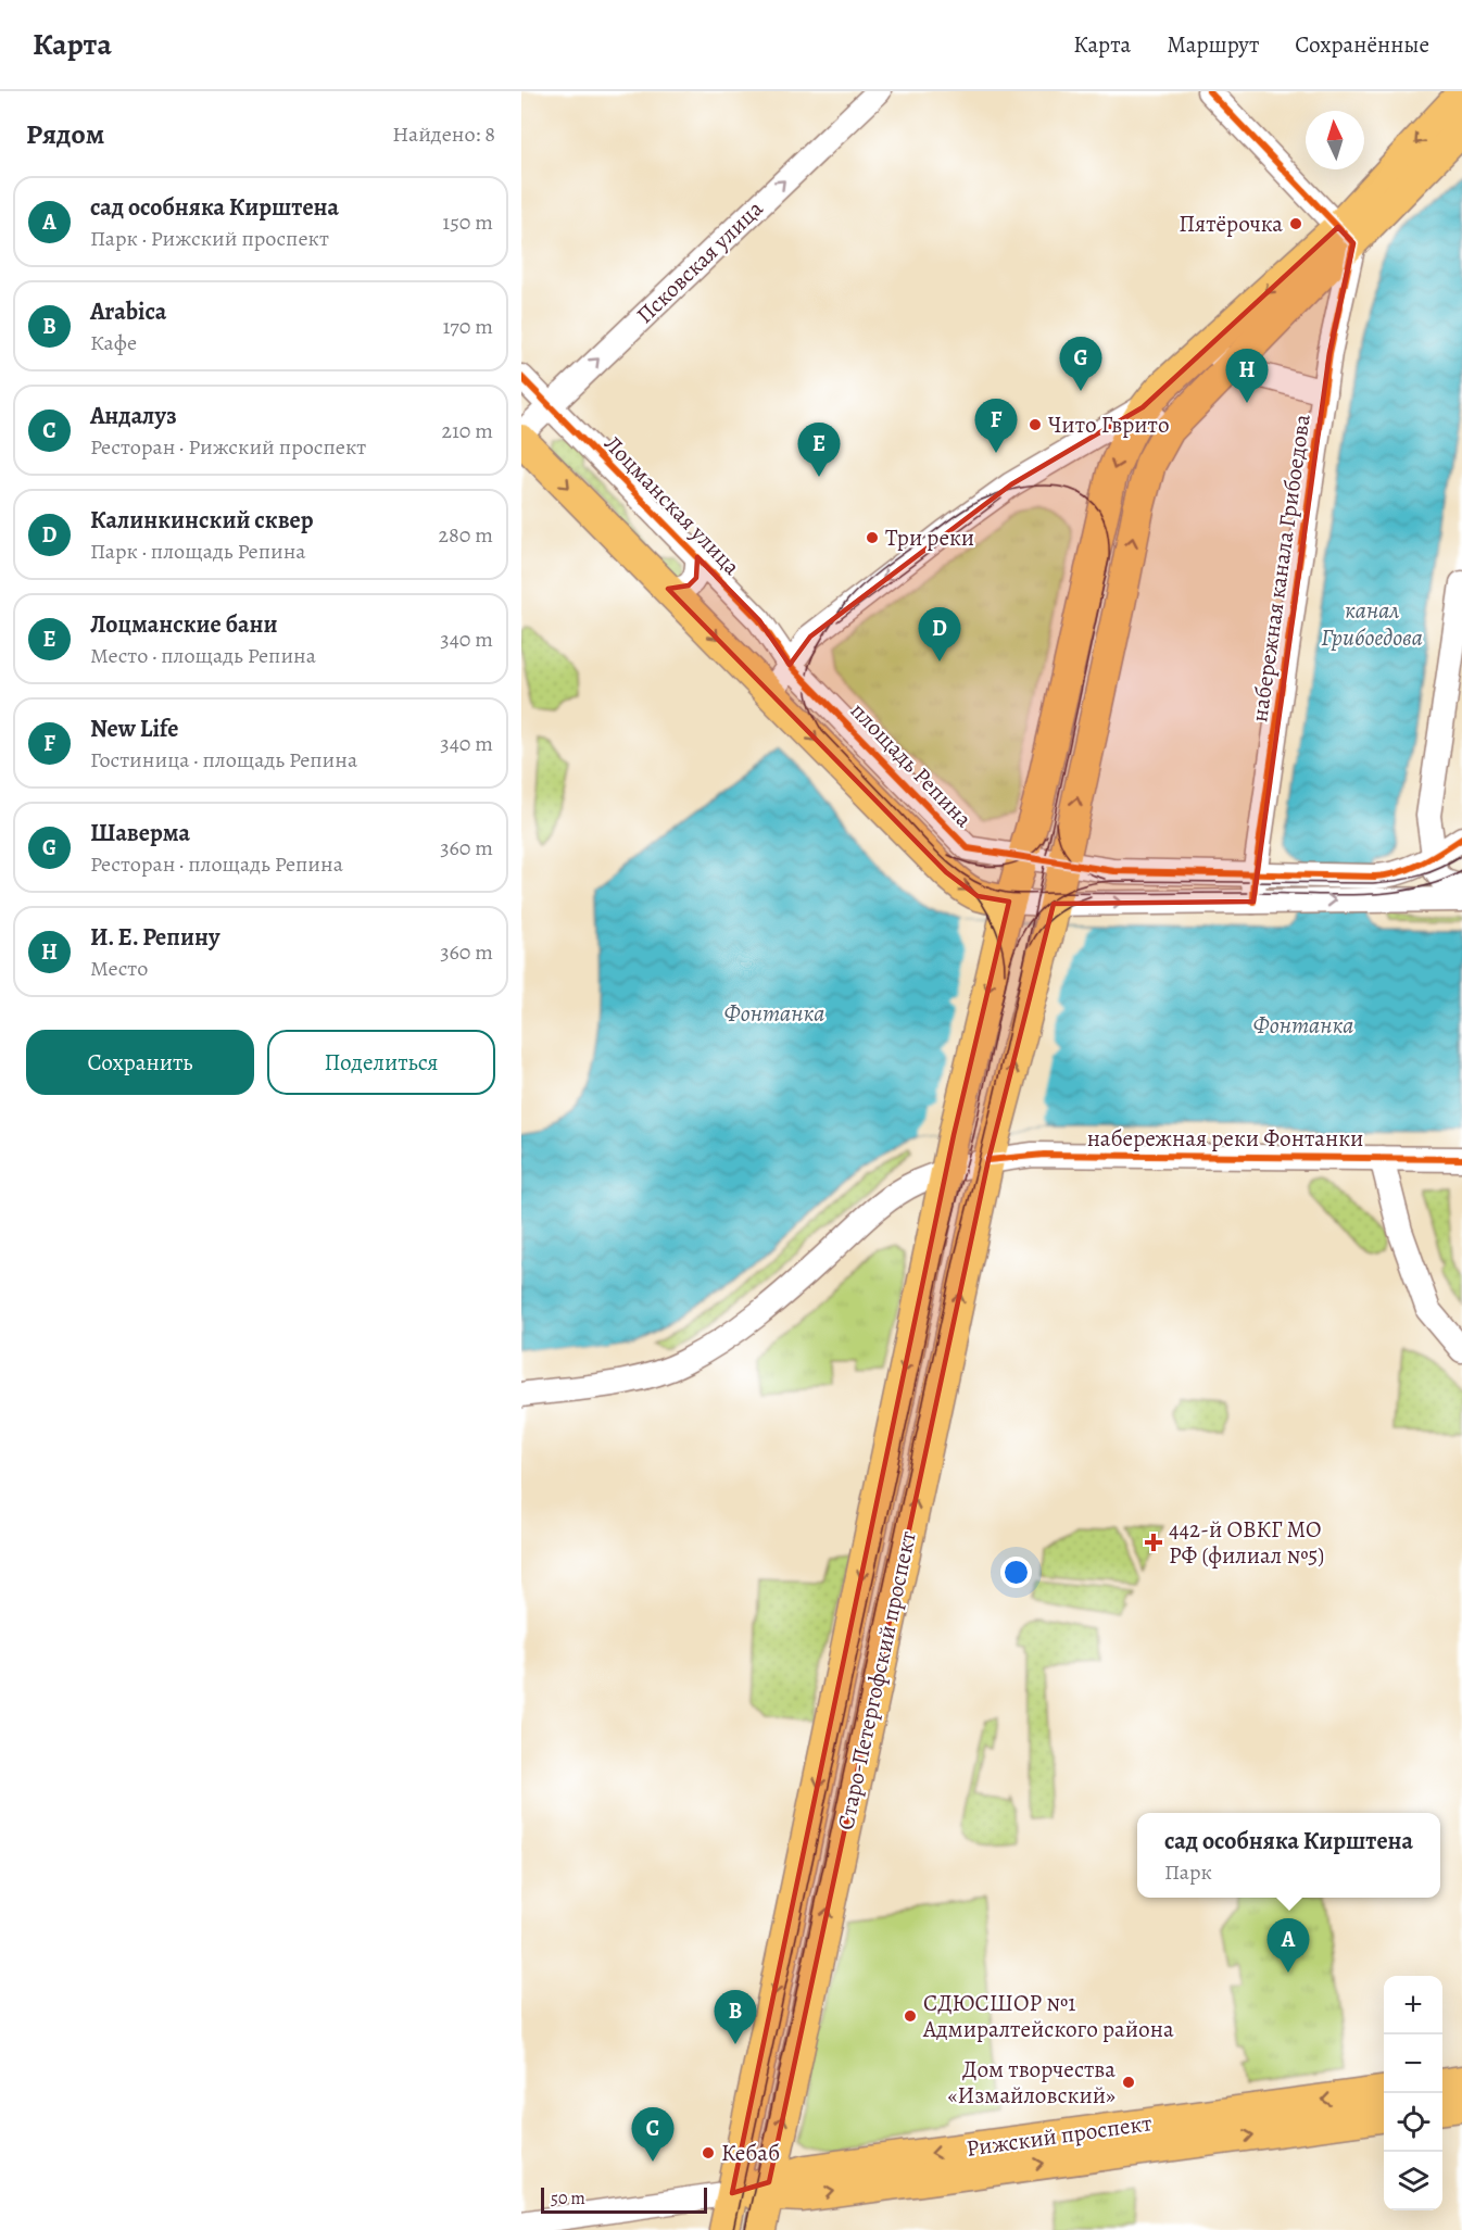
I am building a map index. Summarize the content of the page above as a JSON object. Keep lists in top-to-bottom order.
{
  "streets": {
    "main road": ["Старо-Петергофский проспект", "Рижский проспект"],
    "street": [
      "Псковская улица",
      "Лоцманская улица",
      "набережная канала Грибоедова",
      "площадь Репина",
      "набережная реки Фонтанки"
    ]
  },
  "crossings": [
    ["Псковская улица", "Лоцманская улица"],
    ["Лоцманская улица", "площадь Репина"],
    ["набережная реки Фонтанки", "Старо-Петергофский проспект"],
    ["Старо-Петергофский проспект", "Рижский проспект"]
  ],
  "one_way": ["Псковская улица"],
  "water": ["канал Грибоедова", "Фонтанка"],
  "places": {
    "other": [
      "Пятёрочка",
      "Чито Гврито",
      "Три реки",
      "СДЮСШОР №1 Адмиралтейского района",
      "Дом творчества «Измайловский»",
      "Кебаб"
    ],
    "health": ["442-й ОВКГ МО РФ (филиал №5)"]
  },
  "scale_bar": "50 m",
  "north": "top",
  "page": {
    "header": "Карта",
    "nav": ["Карта", "Маршрут", "Сохранённые"],
    "heading": ["Рядом", "Найдено: 8"],
    "list": [
      {
        "mark": "A",
        "name": "сад особняка Кирштена",
        "note": "Парк · Рижский проспект",
        "value": "150 m"
      },
      {
        "mark": "B",
        "name": "Arabica",
        "note": "Кафе",
        "value": "170 m"
      },
      {
        "mark": "C",
        "name": "Андалуз",
        "note": "Ресторан · Рижский проспект",
        "value": "210 m"
      },
      {
        "mark": "D",
        "name": "Калинкинский сквер",
        "note": "Парк · площадь Репина",
        "value": "280 m"
      },
      {
        "mark": "E",
        "name": "Лоцманские бани",
        "note": "Место · площадь Репина",
        "value": "340 m"
      },
      {
        "mark": "F",
        "name": "New Life",
        "note": "Гостиница · площадь Репина",
        "value": "340 m"
      },
      {
        "mark": "G",
        "name": "Шаверма",
        "note": "Ресторан · площадь Репина",
        "value": "360 m"
      },
      {
        "mark": "H",
        "name": "И. Е. Репину",
        "note": "Место",
        "value": "360 m"
      }
    ],
    "pins": [
      "G",
      "H",
      "F",
      "E",
      "D",
      "A",
      "B",
      "C"
    ],
    "buttons": ["Сохранить", "Поделиться"],
    "popup": ["сад особняка Кирштена", "Парк"],
    "map_buttons": ["+", "−"],
    "scale": "50 m"
  }
}
